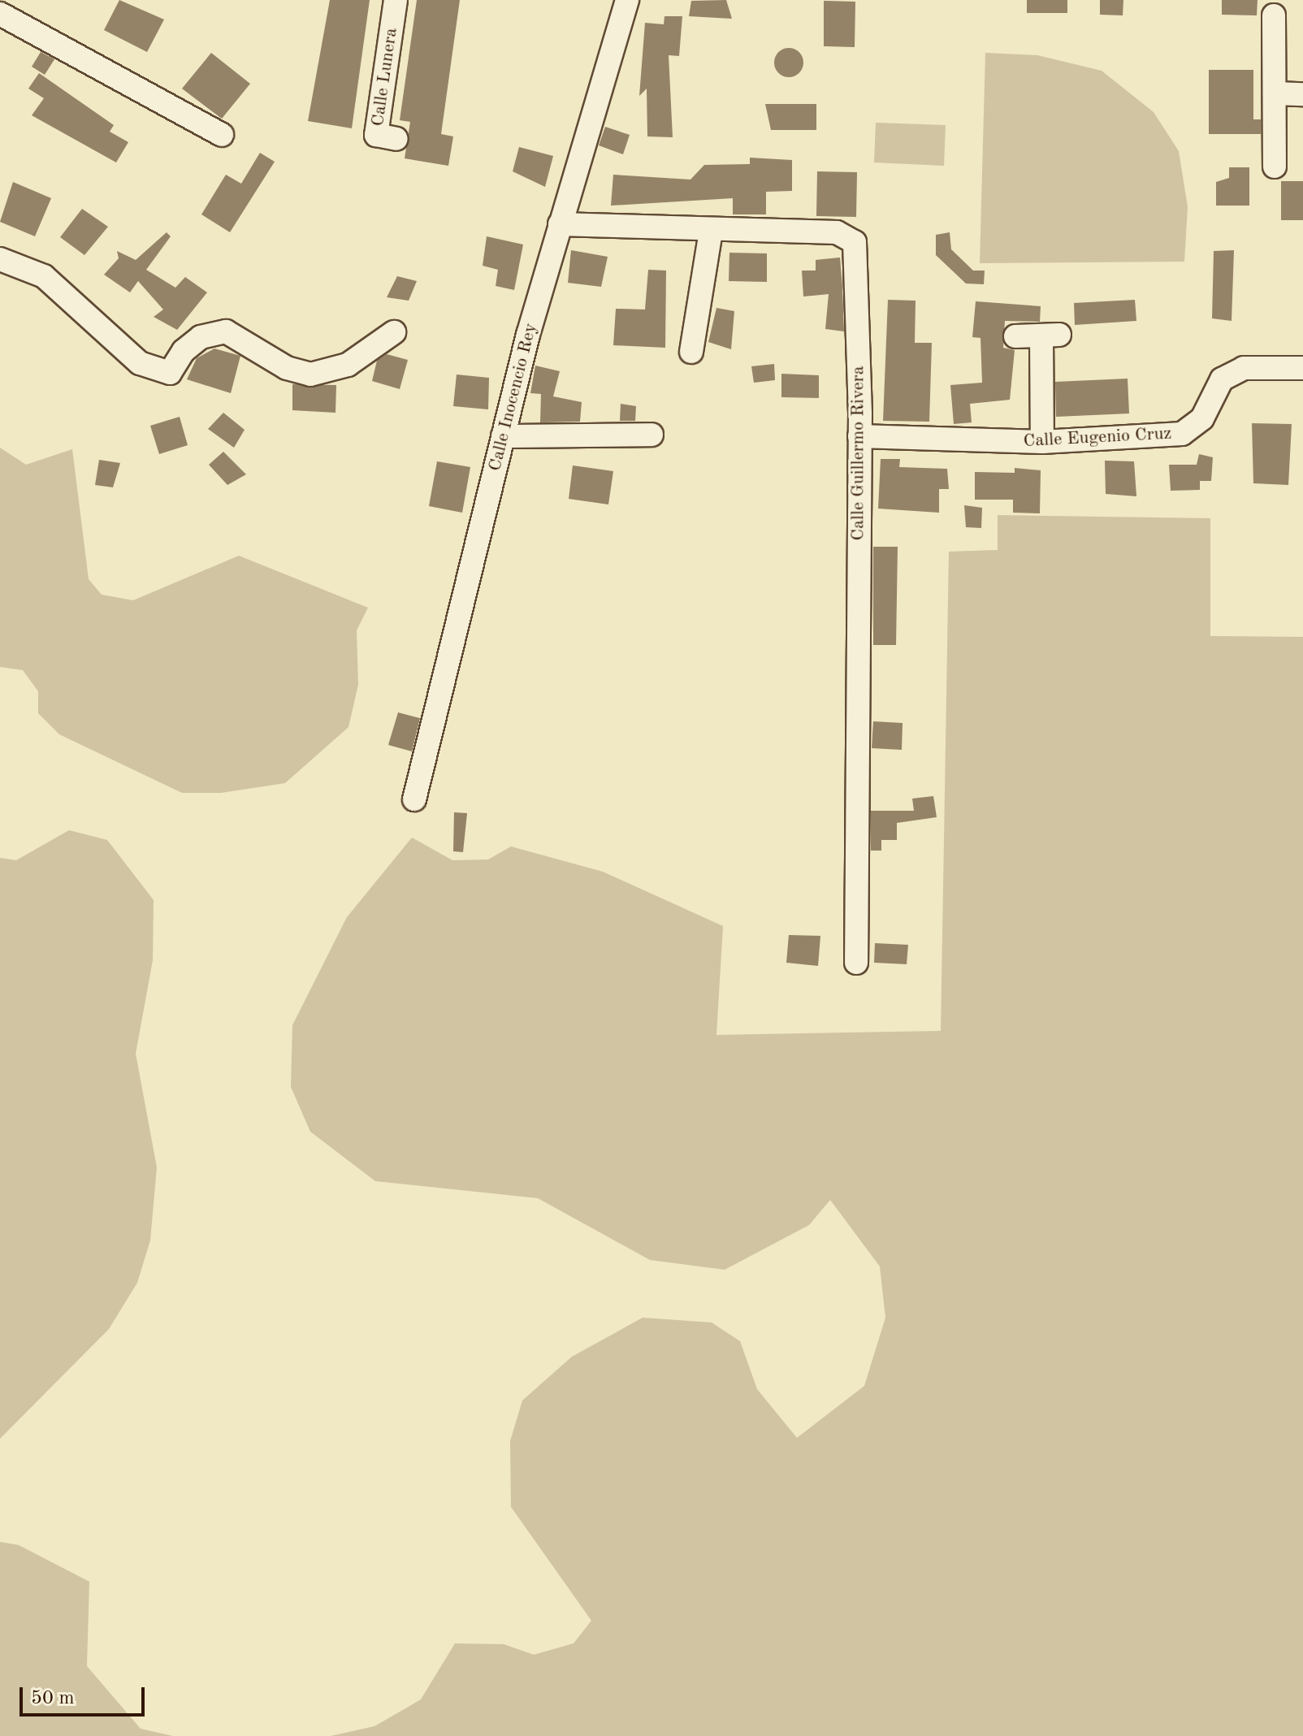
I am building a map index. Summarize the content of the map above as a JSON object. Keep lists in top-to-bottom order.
{
  "streets": {
    "street": [
      "Calle Lunera",
      "Calle Inocencio Rey",
      "Calle Eugenio Cruz",
      "Calle Guillermo Rivera"
    ]
  },
  "crossings": [
    ["Calle Inocencio Rey", "Calle Guillermo Rivera"],
    ["Calle Eugenio Cruz", "Calle Guillermo Rivera"]
  ],
  "scale_bar": "50 m"
}
